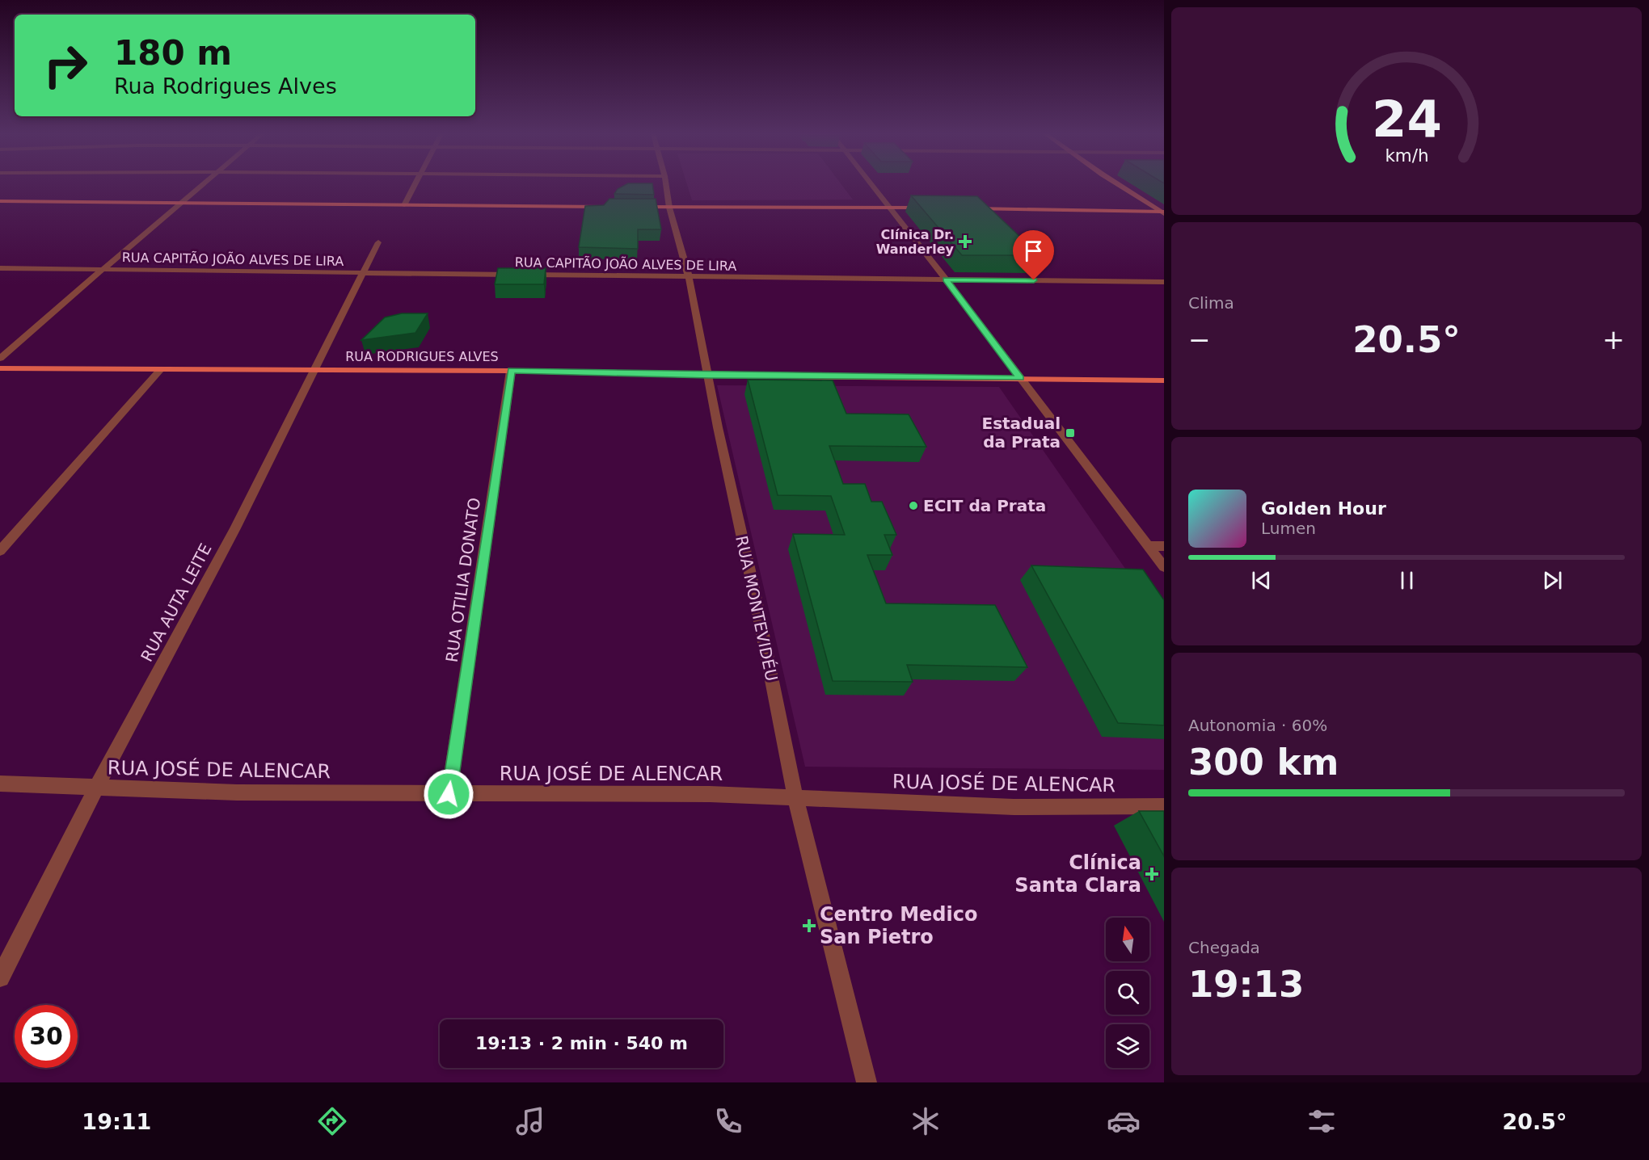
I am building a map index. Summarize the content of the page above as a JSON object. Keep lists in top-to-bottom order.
{
  "streets": {
    "main road": ["RUA RODRIGUES ALVES"],
    "street": [
      "RUA CAPITÃO JOÃO ALVES DE LIRA",
      "RUA OTILIA DONATO",
      "RUA AUTA LEITE",
      "RUA MONTEVIDÉU",
      "RUA JOSÉ DE ALENCAR"
    ]
  },
  "crossings": [
    ["RUA CAPITÃO JOÃO ALVES DE LIRA", "RUA AUTA LEITE"],
    ["RUA CAPITÃO JOÃO ALVES DE LIRA", "RUA MONTEVIDÉU"],
    ["RUA RODRIGUES ALVES", "RUA OTILIA DONATO"],
    ["RUA RODRIGUES ALVES", "RUA AUTA LEITE"],
    ["RUA RODRIGUES ALVES", "RUA MONTEVIDÉU"],
    ["RUA OTILIA DONATO", "RUA JOSÉ DE ALENCAR"],
    ["RUA AUTA LEITE", "RUA JOSÉ DE ALENCAR"],
    ["RUA MONTEVIDÉU", "RUA JOSÉ DE ALENCAR"]
  ],
  "places": {
    "health": ["Clínica Dr. Wanderley", "Clínica Santa Clara", "Centro Medico San Pietro"],
    "transit": ["Estadual da Prata"],
    "other": ["ECIT da Prata"]
  },
  "north": "top",
  "page": {
    "turn": ["180 m", "Rua Rodrigues Alves"],
    "tile": [
      "Clima",
      ["Autonomia · 60%", "300 km"],
      ["Chegada", "19:13"]
    ],
    "heat": ["−", "20.5°", "+"],
    "song": ["Golden Hour", "Lumen"],
    "limit": "30",
    "trip": "19:13 · 2 min · 540 m",
    "tabs": ["19:11", "20.5°"],
    "gauge": ["24", "km/h"]
  }
}
